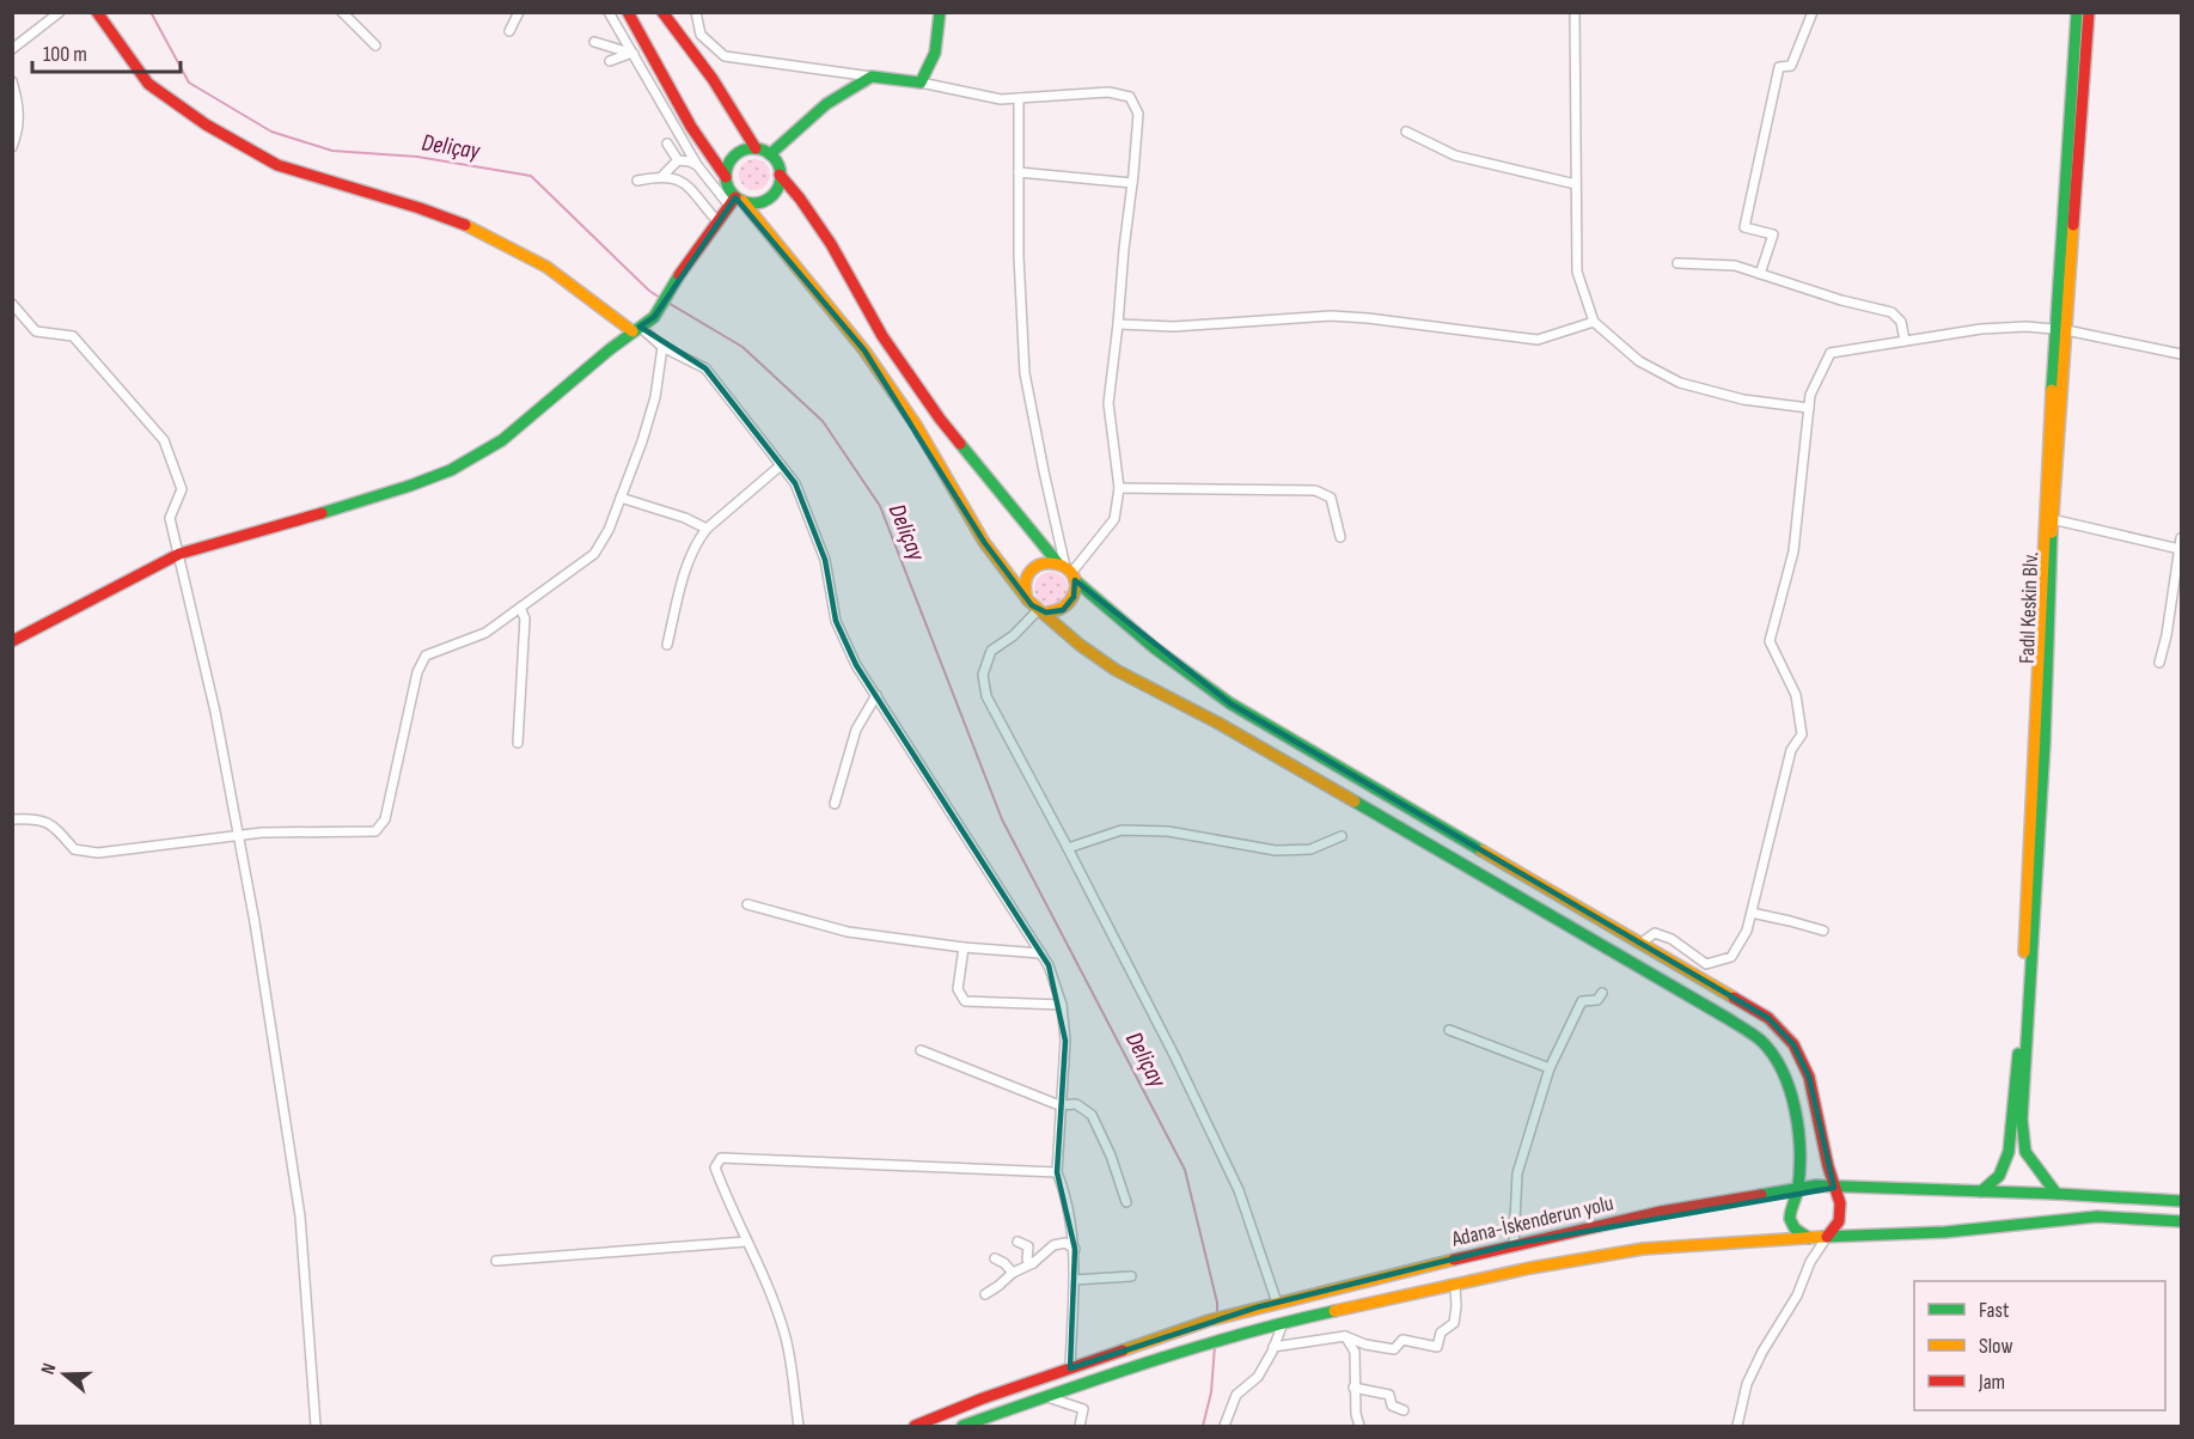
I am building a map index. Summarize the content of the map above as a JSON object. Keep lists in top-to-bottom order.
{
  "streets": {
    "main road": ["Fadıl Keskin Blv.", "Adana-İskenderun yolu"]
  },
  "crossings": [
    ["Fadıl Keskin Blv.", "Adana-İskenderun yolu"]
  ],
  "water": ["Deliçay"],
  "legend": ["Fast", "Slow", "Jam"],
  "scale_bar": "100 m",
  "north": "left"
}
